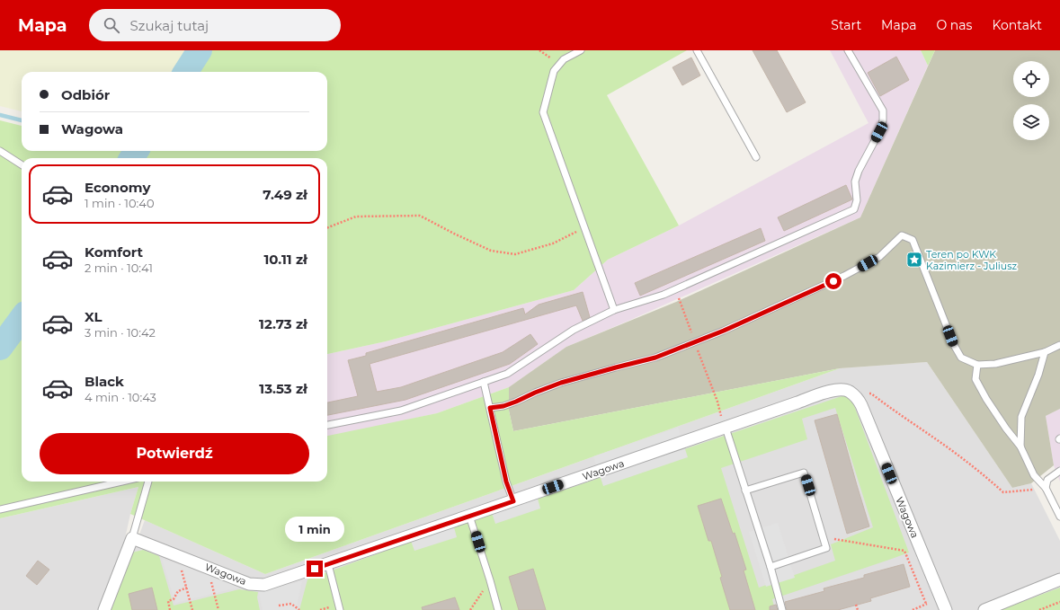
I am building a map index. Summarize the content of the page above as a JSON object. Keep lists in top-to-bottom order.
{
  "streets": {
    "street": ["Wagowa"]
  },
  "places": {
    "place": ["Teren po KWK Kazimierz - Juliusz"]
  },
  "page": {
    "header": "Mapa",
    "search": "Szukaj tutaj",
    "nav": [
      "Start",
      "Mapa",
      "O nas",
      "Kontakt"
    ],
    "banner": ["Odbiór", "Wagowa"],
    "list": [
      {
        "name": "Economy",
        "note": "1 min · 10:40",
        "value": "7.49 zł"
      },
      {
        "name": "Komfort",
        "note": "2 min · 10:41",
        "value": "10.11 zł"
      },
      {
        "name": "XL",
        "note": "3 min · 10:42",
        "value": "12.73 zł"
      },
      {
        "name": "Black",
        "note": "4 min · 10:43",
        "value": "13.53 zł"
      }
    ],
    "buttons": "Potwierdź",
    "bubble": "1 min"
  }
}
